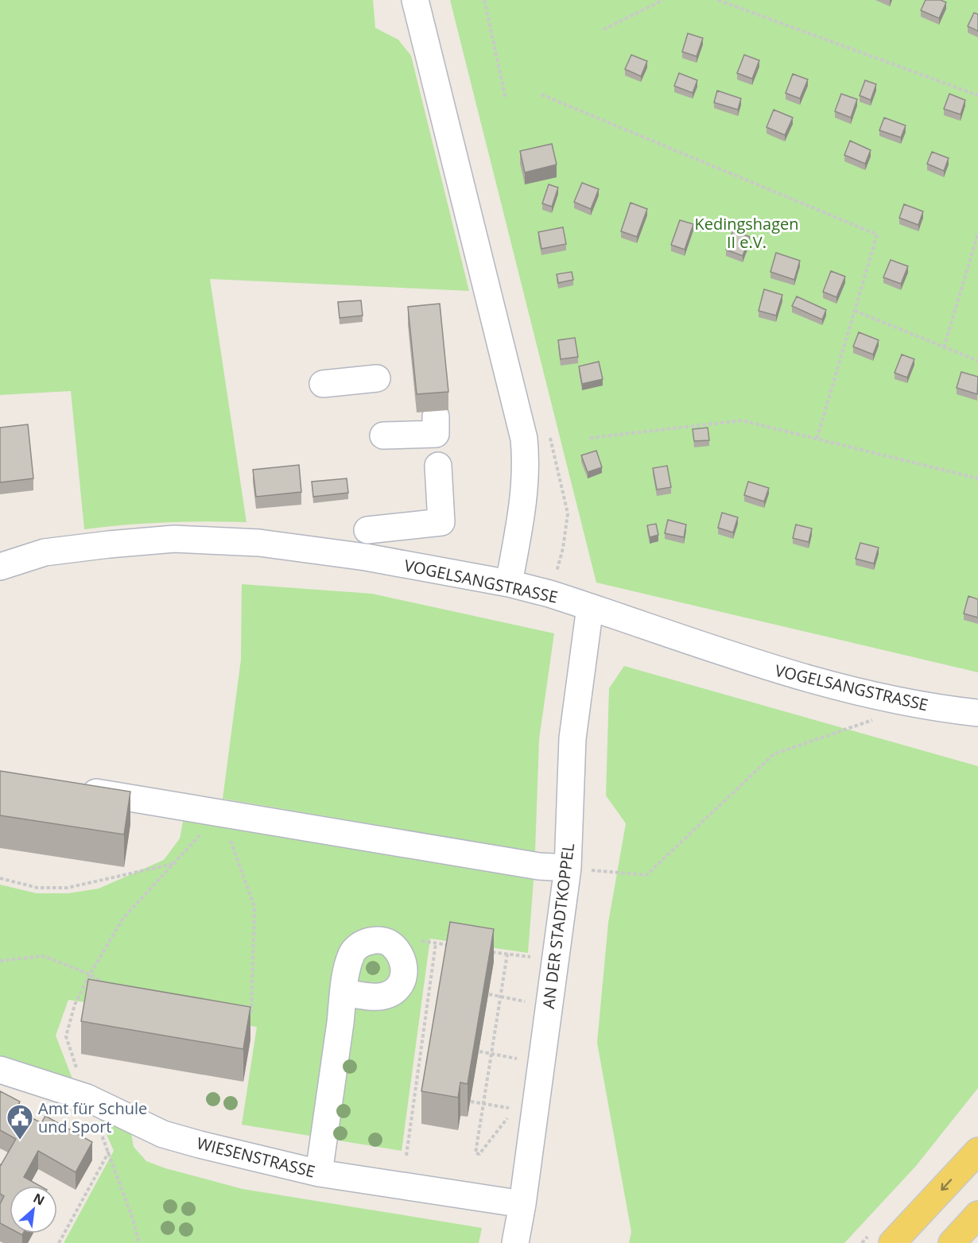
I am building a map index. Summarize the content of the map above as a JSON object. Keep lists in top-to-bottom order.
{
  "streets": {
    "street": ["VOGELSANGSTRASSE", "AN DER STADTKOPPEL", "WIESENSTRASSE"]
  },
  "crossings": [
    ["VOGELSANGSTRASSE", "AN DER STADTKOPPEL"],
    ["AN DER STADTKOPPEL", "WIESENSTRASSE"]
  ],
  "parks": ["Kedingshagen II e.V."],
  "places": {
    "public building": ["Amt für Schule und Sport"]
  },
  "north": "top right"
}
